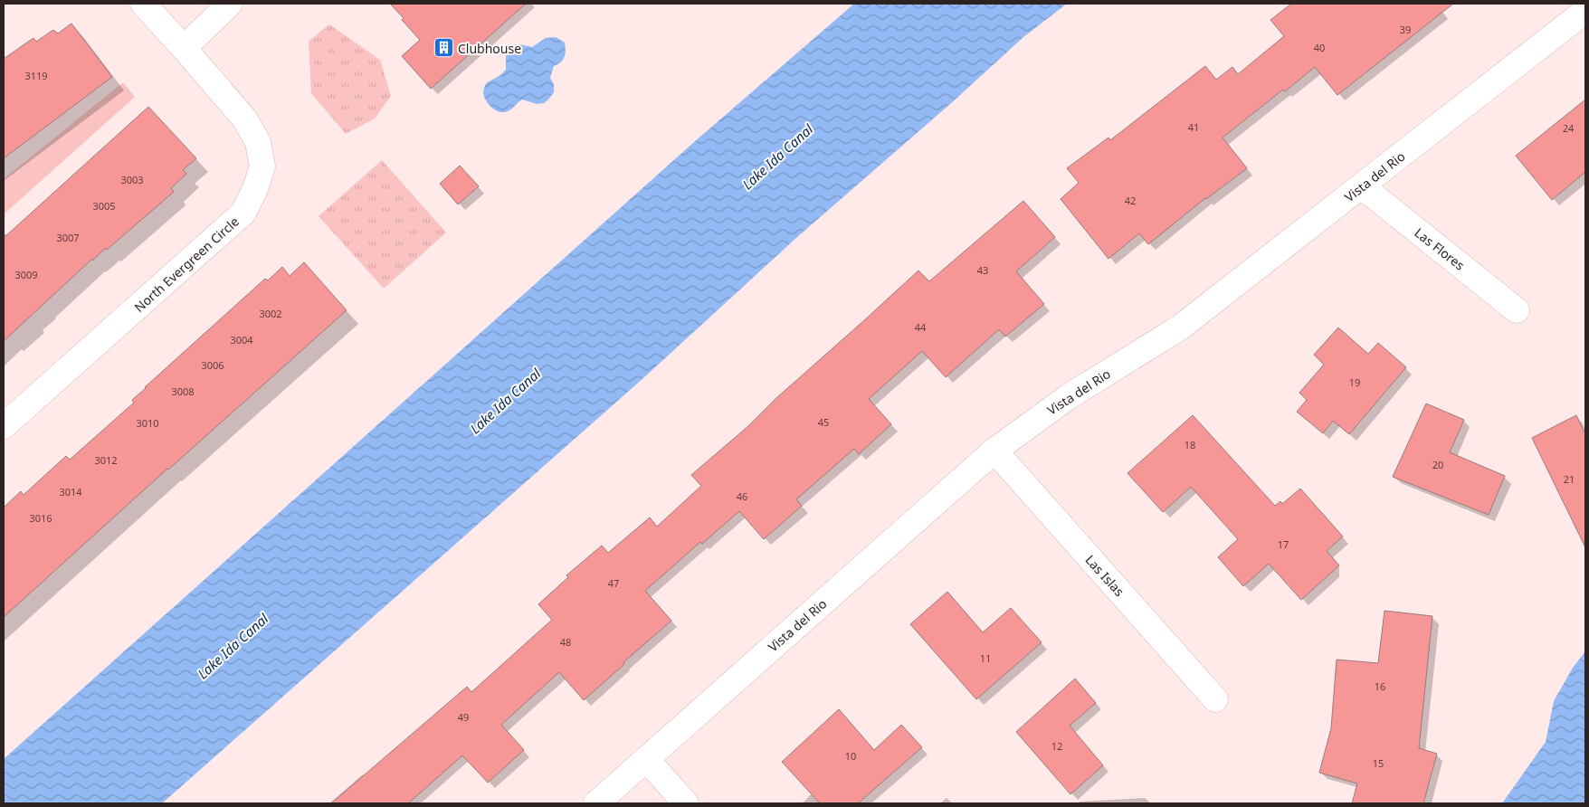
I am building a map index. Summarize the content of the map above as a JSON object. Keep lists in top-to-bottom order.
{
  "streets": {
    "street": [
      "Vista del Rio",
      "Las Flores",
      "North Evergreen Circle",
      "Las Islas"
    ]
  },
  "crossings": [
    ["Vista del Rio", "Las Flores"],
    ["Vista del Rio", "Las Islas"]
  ],
  "water": ["Lake Ida Canal"],
  "places": {
    "building": ["Clubhouse"]
  },
  "house_numbers": [
    "39",
    "40",
    "3119",
    "41",
    "24",
    "3003",
    "42",
    "3005",
    "3007",
    "43",
    "3009",
    "3002",
    "44",
    "3004",
    "3006",
    "19",
    "3008",
    "45",
    "3010",
    "18",
    "3012",
    "20",
    "21",
    "3014",
    "46",
    "3016",
    "17",
    "47",
    "48",
    "11",
    "16",
    "49",
    "12",
    "10",
    "15"
  ]
}
